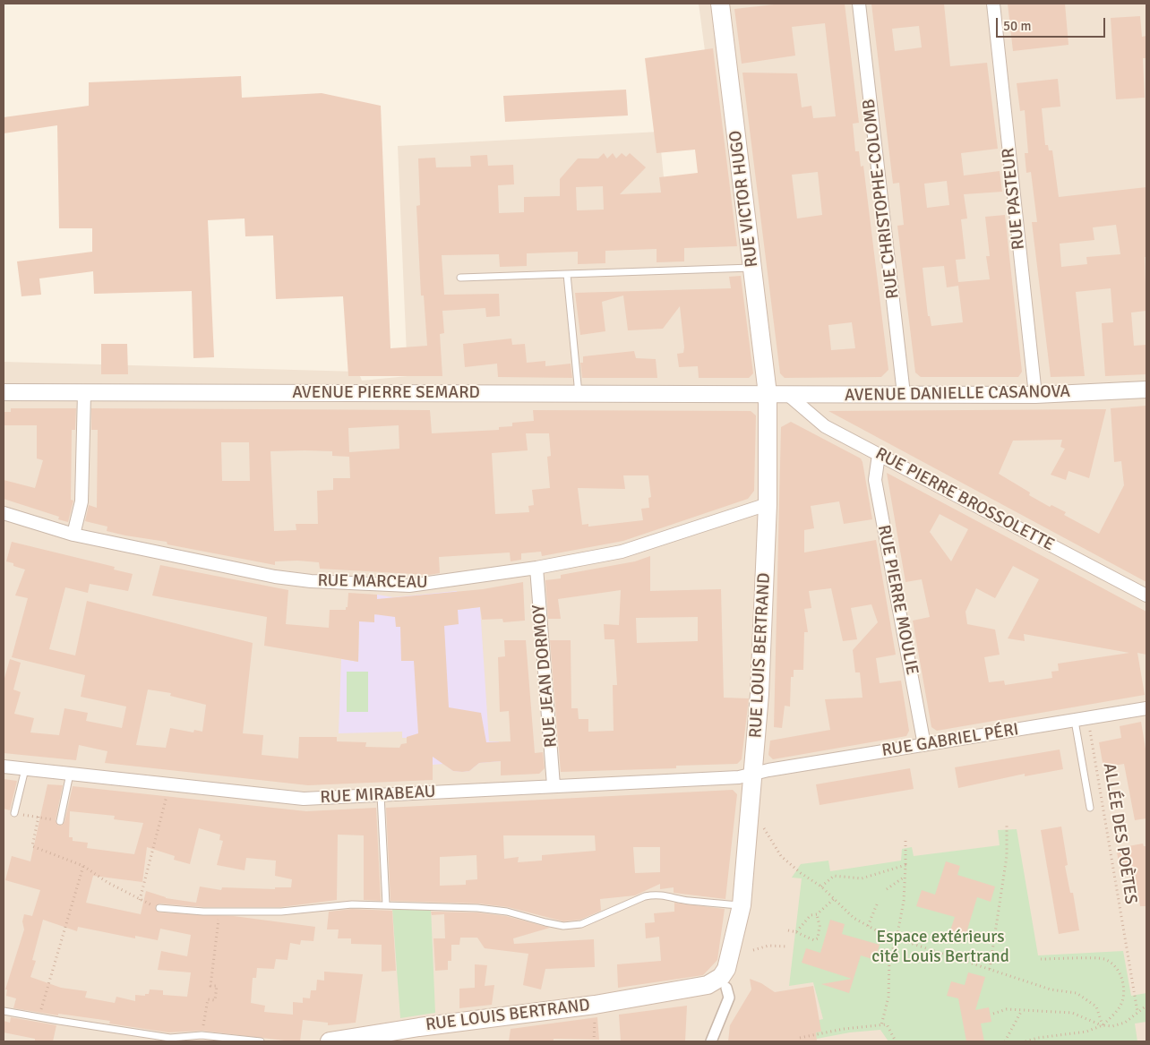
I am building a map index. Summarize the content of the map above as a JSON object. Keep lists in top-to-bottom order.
{
  "streets": {
    "main road": ["RUE VICTOR HUGO", "RUE LOUIS BERTRAND"],
    "street": [
      "RUE CHRISTOPHE-COLOMB",
      "RUE PASTEUR",
      "AVENUE PIERRE SEMARD",
      "AVENUE DANIELLE CASANOVA",
      "RUE PIERRE BROSSOLETTE",
      "RUE MARCEAU",
      "RUE PIERRE MOULIE",
      "RUE JEAN DORMOY",
      "RUE GABRIEL PÉRI",
      "RUE MIRABEAU"
    ],
    "path": ["ALLÉE DES POÈTES"]
  },
  "crossings": [
    ["RUE VICTOR HUGO", "AVENUE PIERRE SEMARD"],
    ["RUE VICTOR HUGO", "AVENUE DANIELLE CASANOVA"],
    ["RUE VICTOR HUGO", "RUE LOUIS BERTRAND"],
    ["RUE CHRISTOPHE-COLOMB", "AVENUE DANIELLE CASANOVA"],
    ["RUE PASTEUR", "AVENUE DANIELLE CASANOVA"],
    ["AVENUE PIERRE SEMARD", "AVENUE DANIELLE CASANOVA"],
    ["AVENUE PIERRE SEMARD", "RUE LOUIS BERTRAND"],
    ["AVENUE DANIELLE CASANOVA", "RUE PIERRE BROSSOLETTE"],
    ["AVENUE DANIELLE CASANOVA", "RUE LOUIS BERTRAND"],
    ["RUE PIERRE BROSSOLETTE", "RUE PIERRE MOULIE"],
    ["RUE MARCEAU", "RUE LOUIS BERTRAND"],
    ["RUE MARCEAU", "RUE JEAN DORMOY"],
    ["RUE PIERRE MOULIE", "RUE GABRIEL PÉRI"],
    ["RUE LOUIS BERTRAND", "RUE GABRIEL PÉRI"],
    ["RUE LOUIS BERTRAND", "RUE MIRABEAU"],
    ["RUE JEAN DORMOY", "RUE MIRABEAU"],
    ["RUE GABRIEL PÉRI", "RUE MIRABEAU"],
    ["RUE GABRIEL PÉRI", "ALLÉE DES POÈTES"]
  ],
  "parks": ["Espace extérieurs cité Louis Bertrand"],
  "scale_bar": "50 m"
}
